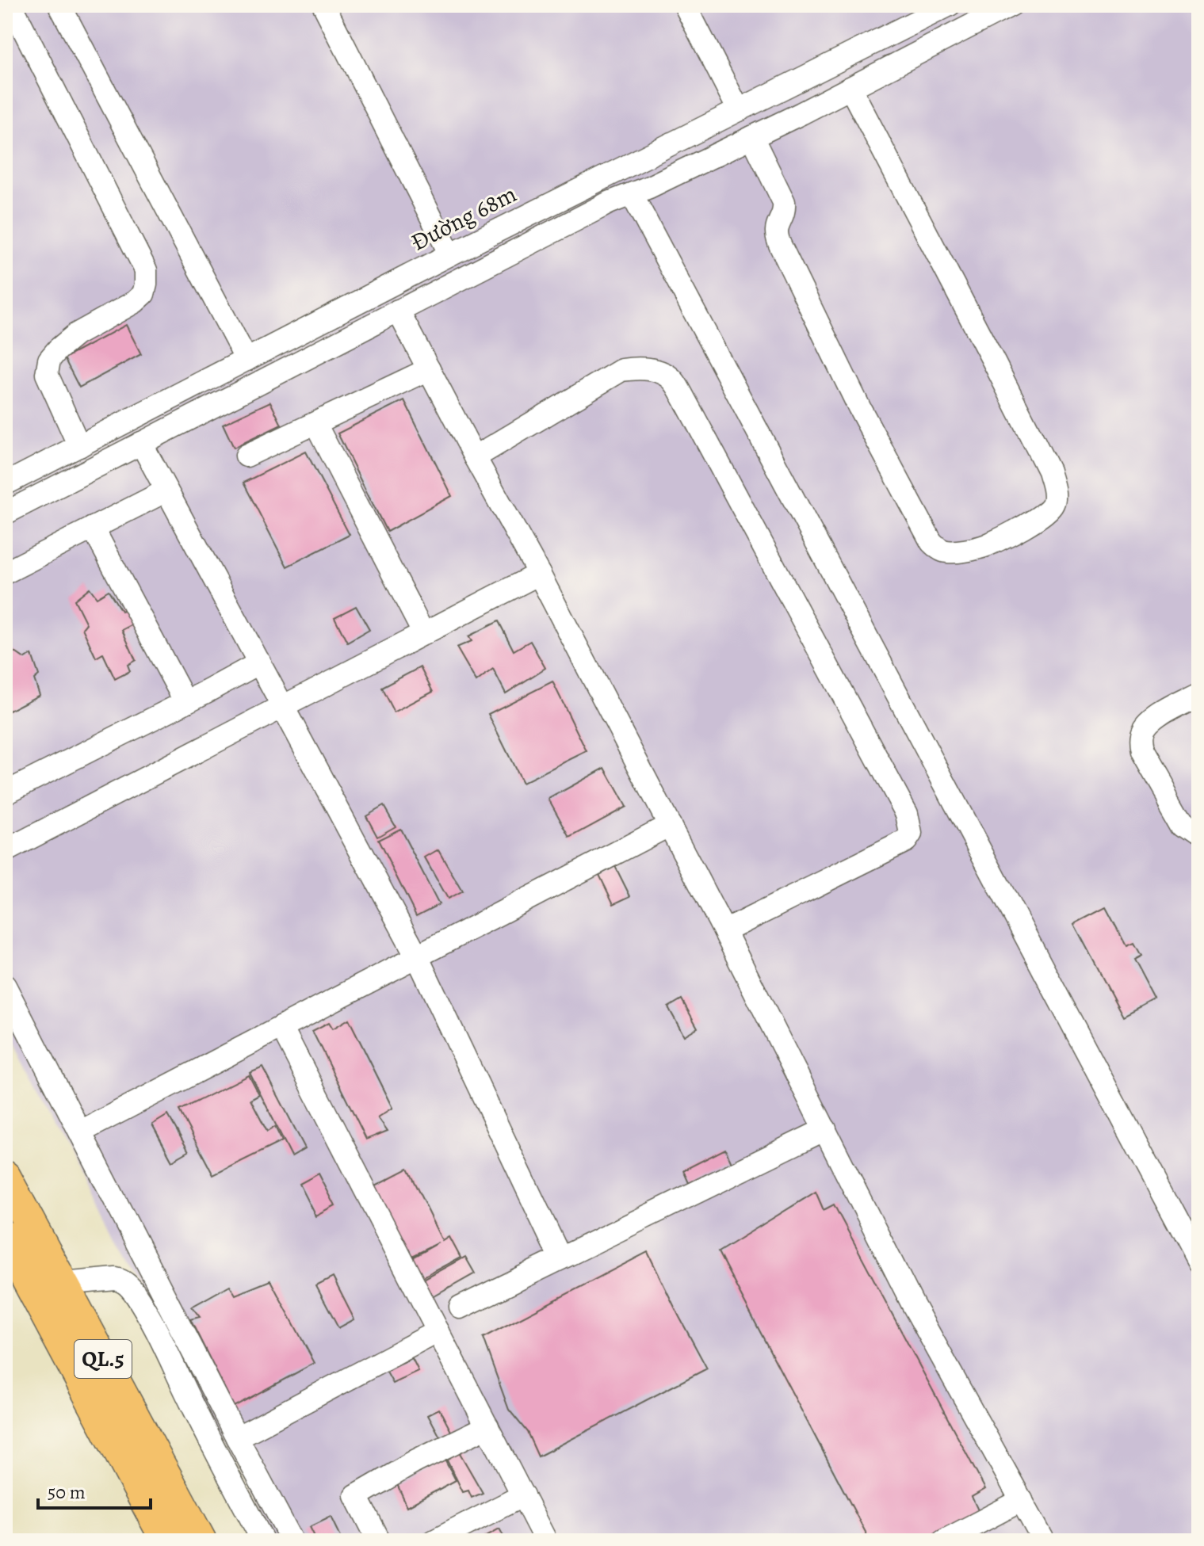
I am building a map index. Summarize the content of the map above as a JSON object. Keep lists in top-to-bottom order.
{
  "streets": {
    "highway": ["QL.5"],
    "street": ["Đường 68m"]
  },
  "scale_bar": "50 m"
}
